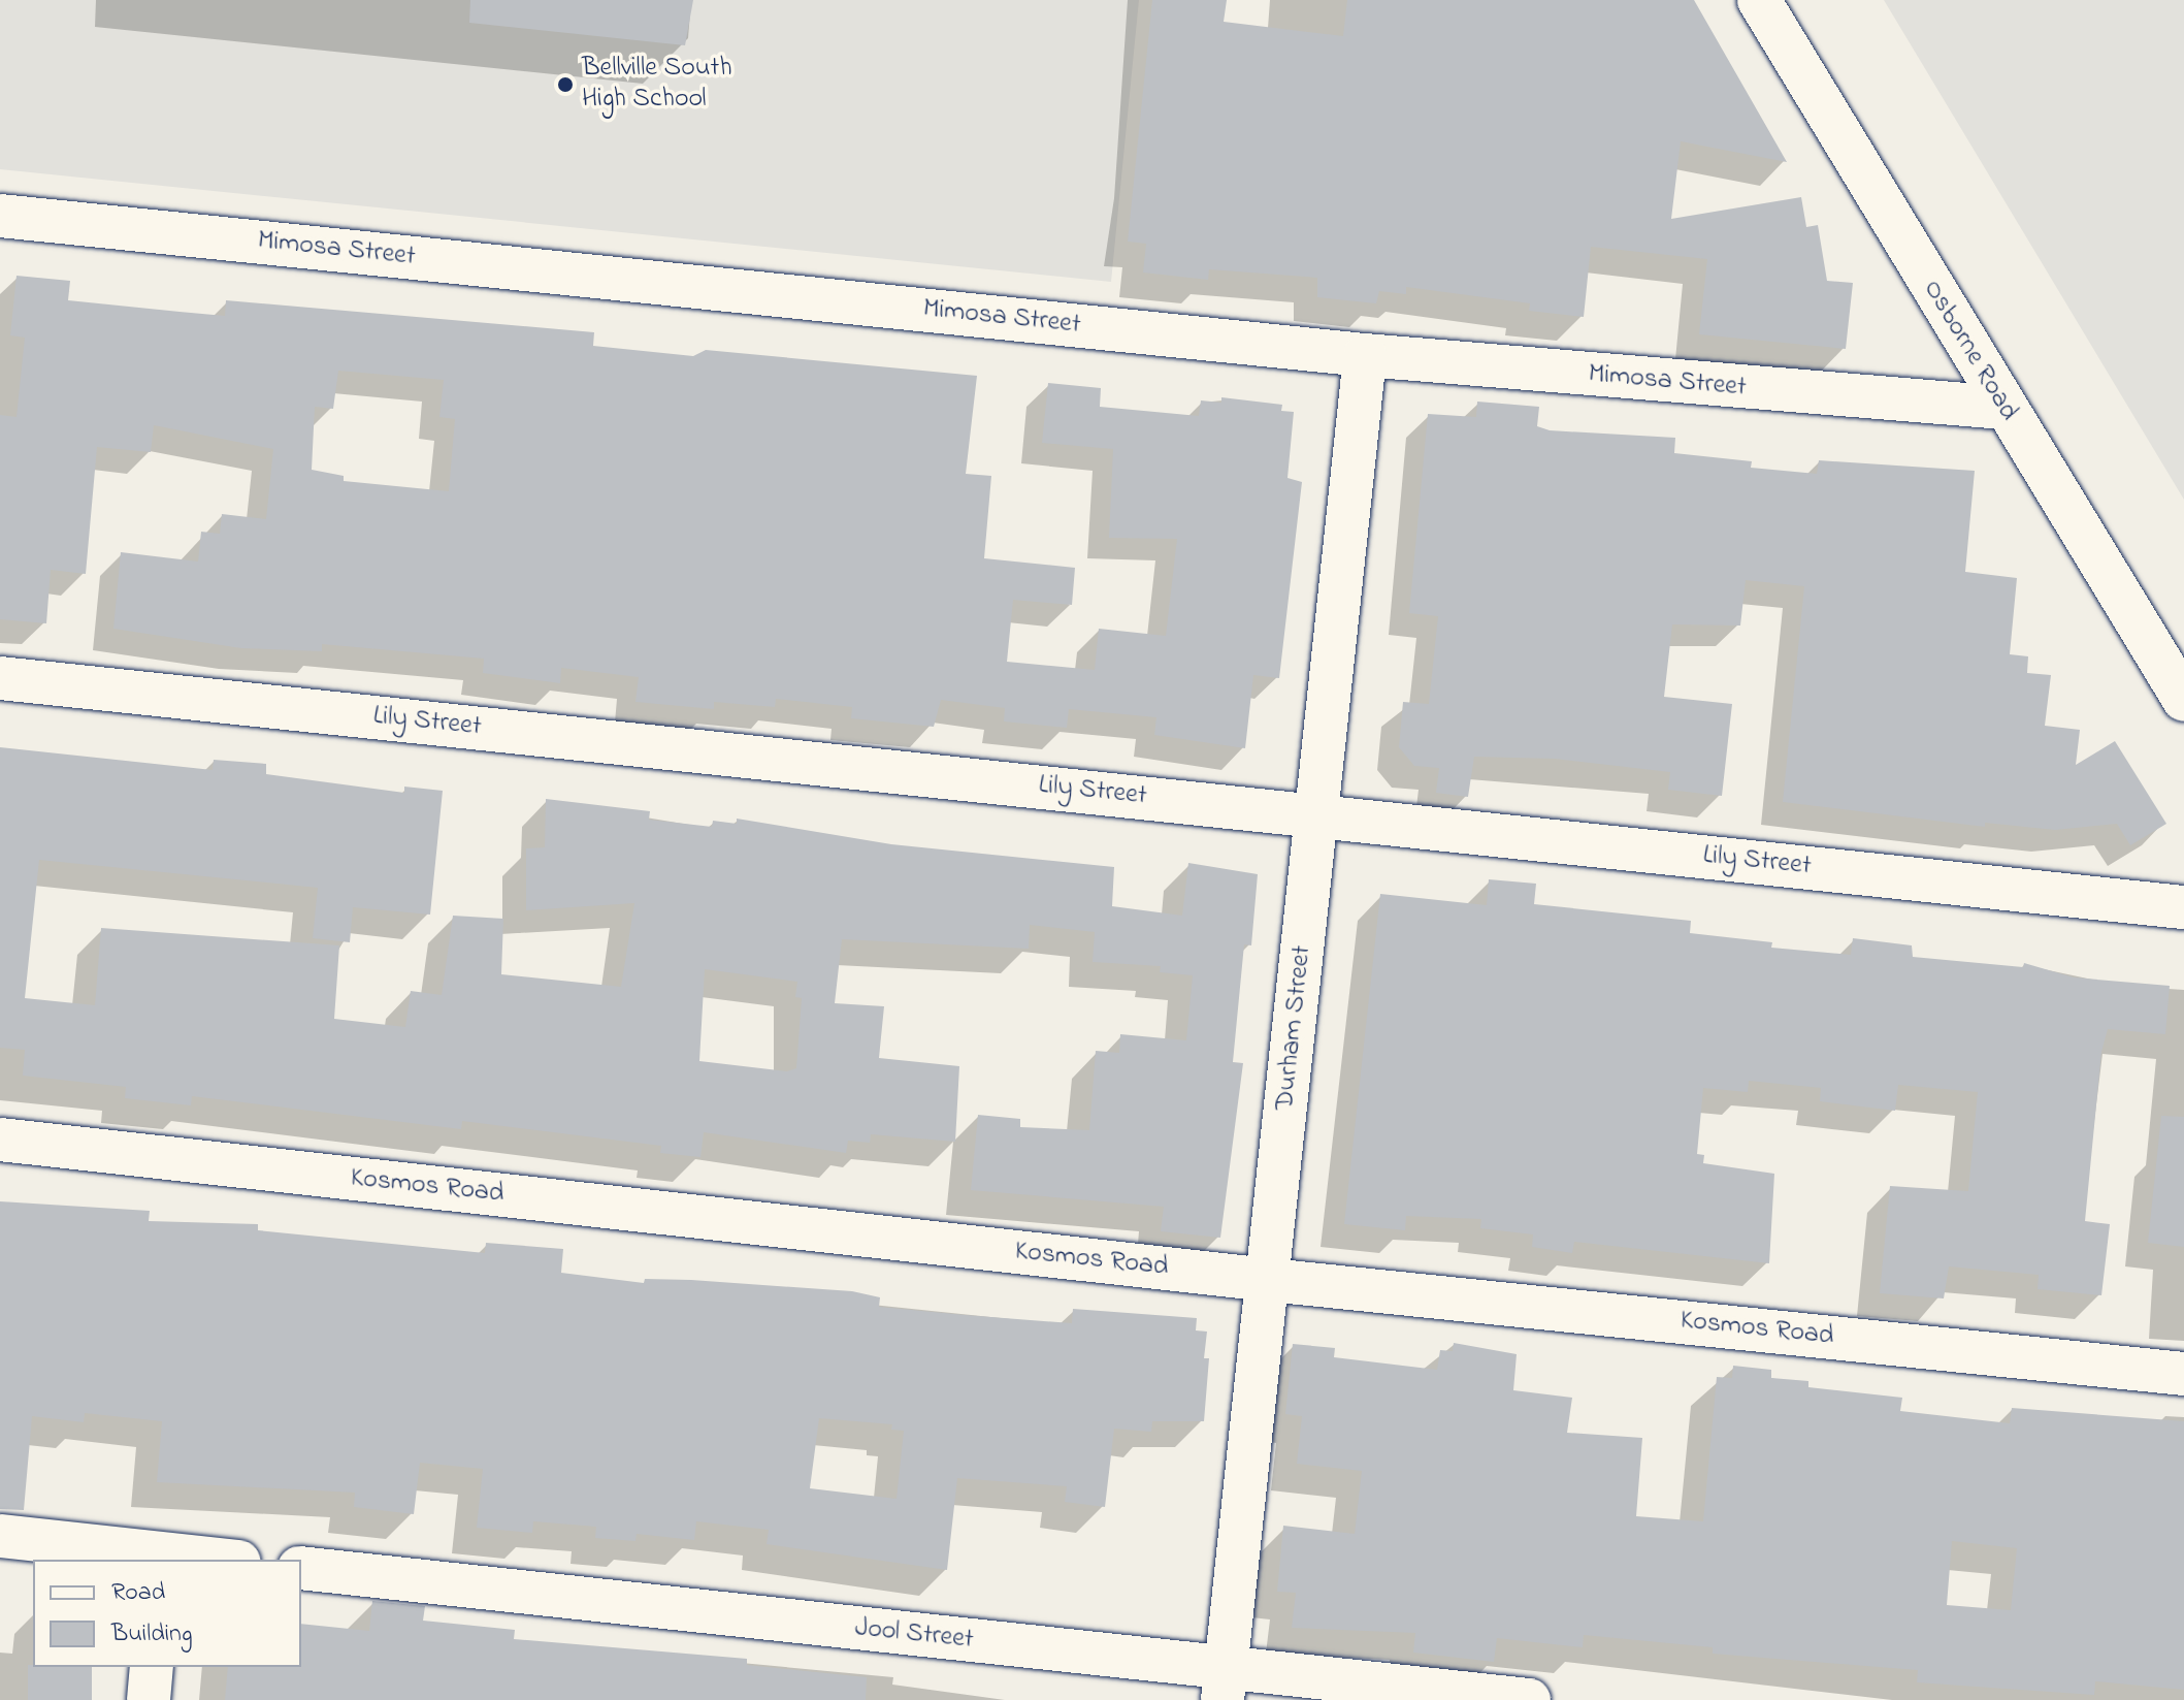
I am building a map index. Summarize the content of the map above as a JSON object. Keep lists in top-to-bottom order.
{
  "streets": {
    "street": [
      "Mimosa Street",
      "Osborne Road",
      "Lily Street",
      "Durham Street",
      "Kosmos Road",
      "Jool Street"
    ]
  },
  "crossings": [
    ["Mimosa Street", "Osborne Road"],
    ["Mimosa Street", "Durham Street"],
    ["Lily Street", "Durham Street"],
    ["Durham Street", "Kosmos Road"],
    ["Durham Street", "Jool Street"]
  ],
  "places": ["Bellville South High School"],
  "legend": ["Road", "Building"]
}
